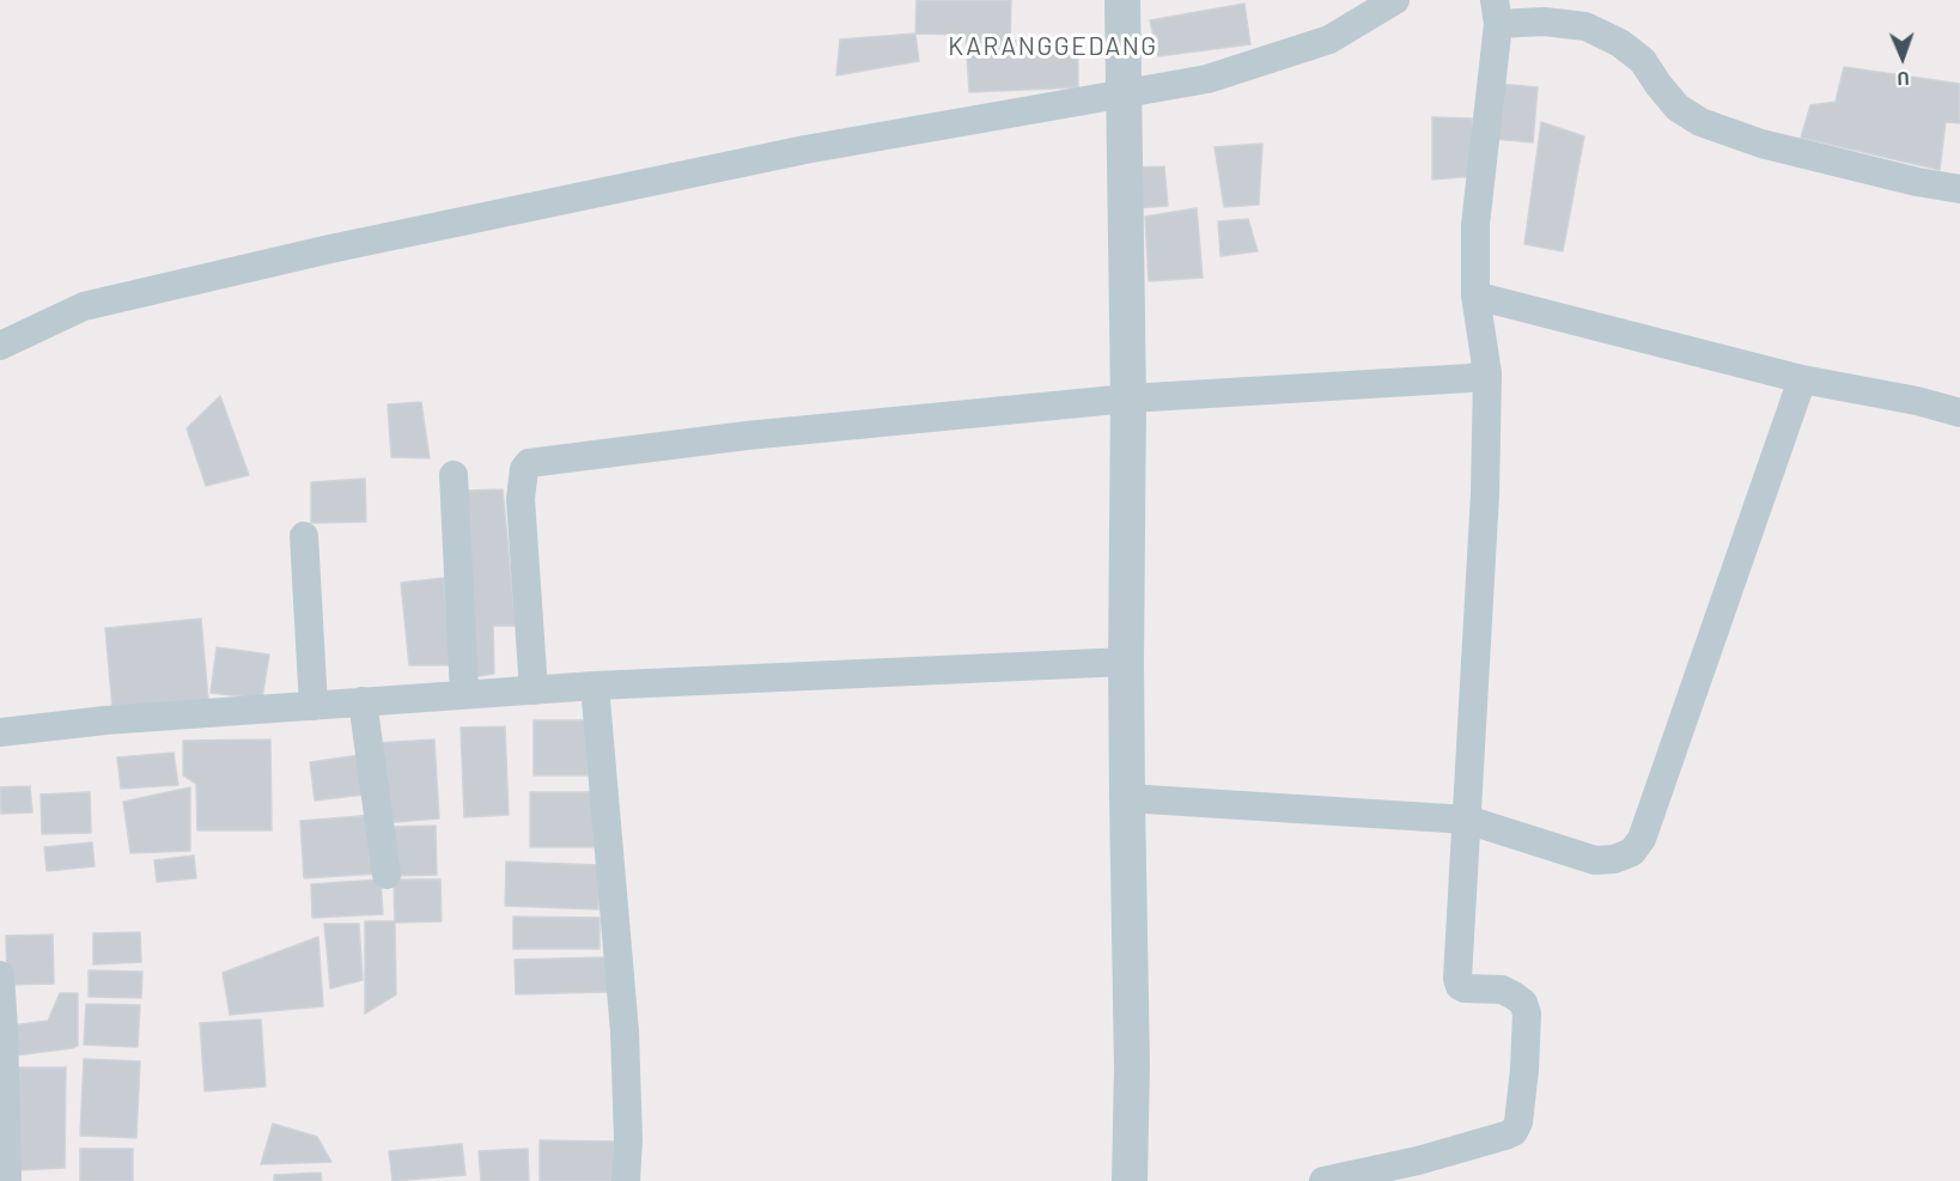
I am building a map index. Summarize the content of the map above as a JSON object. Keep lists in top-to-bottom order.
{
  "districts": ["KARANGGEDANG"],
  "north": "bottom"
}
